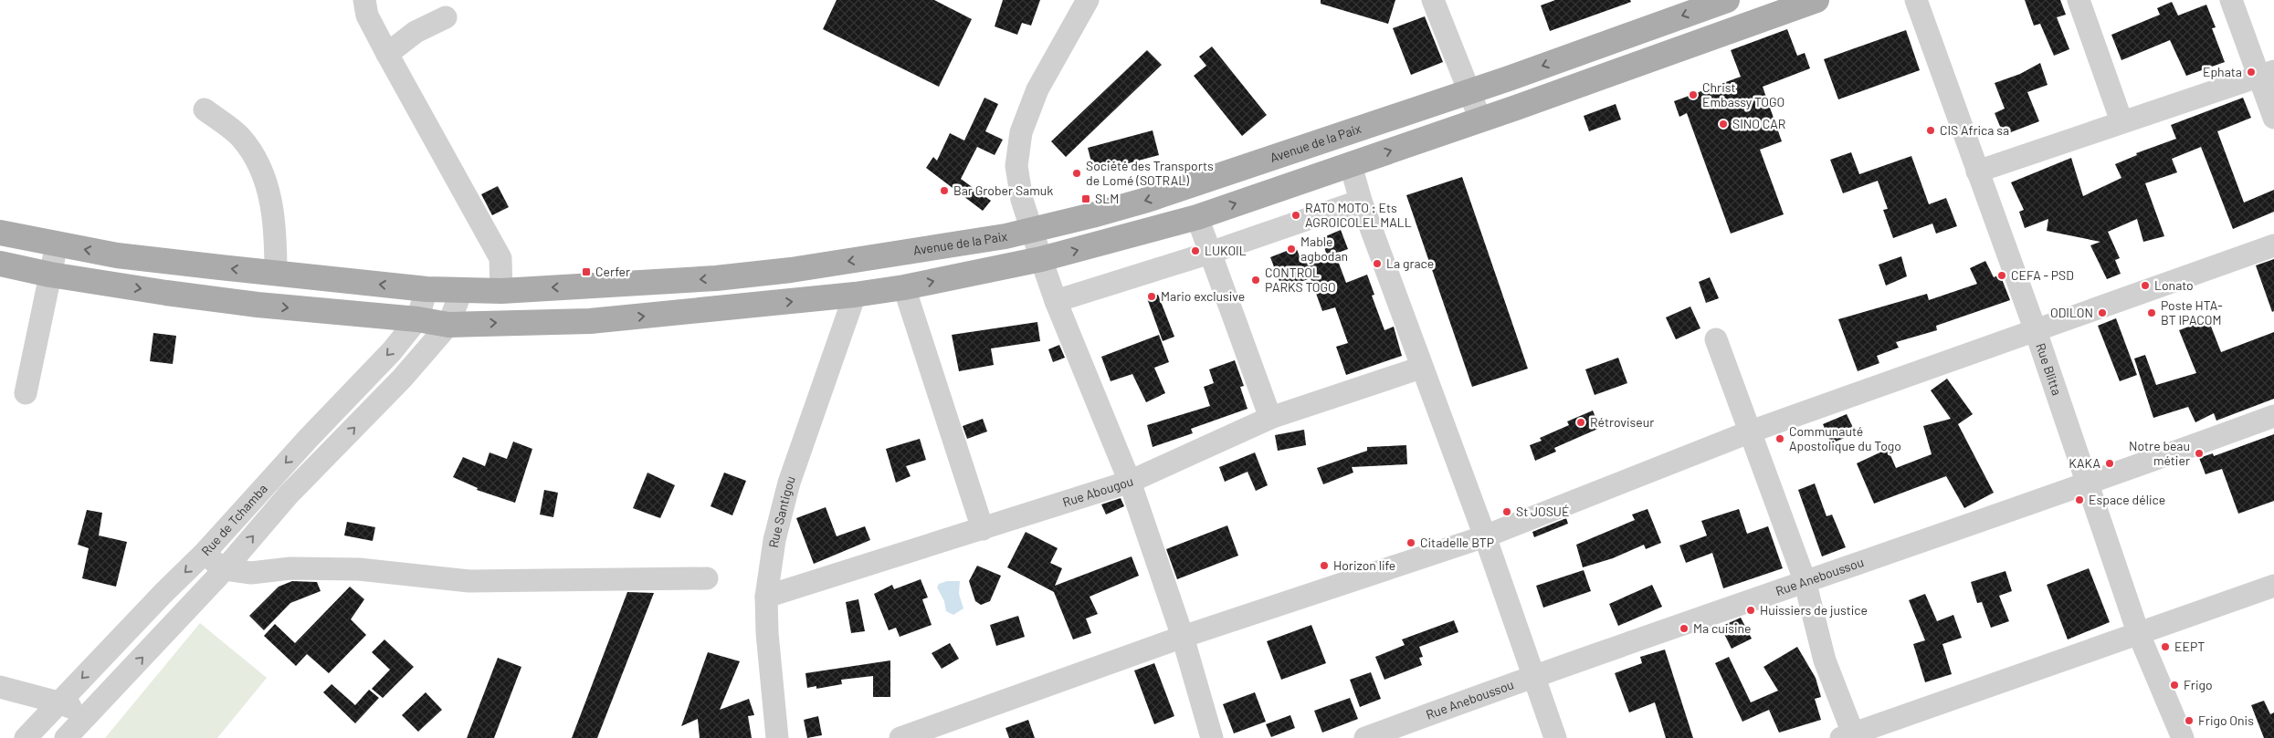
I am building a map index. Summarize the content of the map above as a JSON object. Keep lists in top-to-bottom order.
{
  "streets": {
    "main road": ["Avenue de la Paix"],
    "street": [
      "Rue Blitta",
      "Rue Abougou",
      "Rue Santigou",
      "Rue de Tchamba",
      "Rue Aneboussou"
    ]
  },
  "crossings": [
    ["Avenue de la Paix", "Rue de Tchamba"],
    ["Rue Blitta", "Rue Aneboussou"],
    ["Rue Abougou", "Rue Santigou"]
  ],
  "places": {
    "other": [
      "Ephata",
      "Christ Embassy TOGO",
      "SINO CAR",
      "CIS Africa sa",
      "Société des Transports de Lomé (SOTRAL)",
      "Bar Grober Samuk",
      "RATO MOTO : Ets AGROICOLEL MALL",
      "Mable agbodan",
      "LUKOIL",
      "La grace",
      "CEFA - PSD",
      "CONTROL PARKS TOGO",
      "Lonato",
      "Mario exclusive",
      "ODILON",
      "Poste HTA- BT IPACOM",
      "Rétroviseur",
      "Communauté Apostolique du Togo",
      "Notre beau métier",
      "KAKA",
      "Espace délice",
      "St JOSUÉ",
      "Citadelle BTP",
      "Horizon life",
      "Huissiers de justice",
      "Ma cuisine",
      "EEPT",
      "Frigo",
      "Frigo Onis"
    ],
    "transit": ["SLM", "Cerfer"]
  }
}
